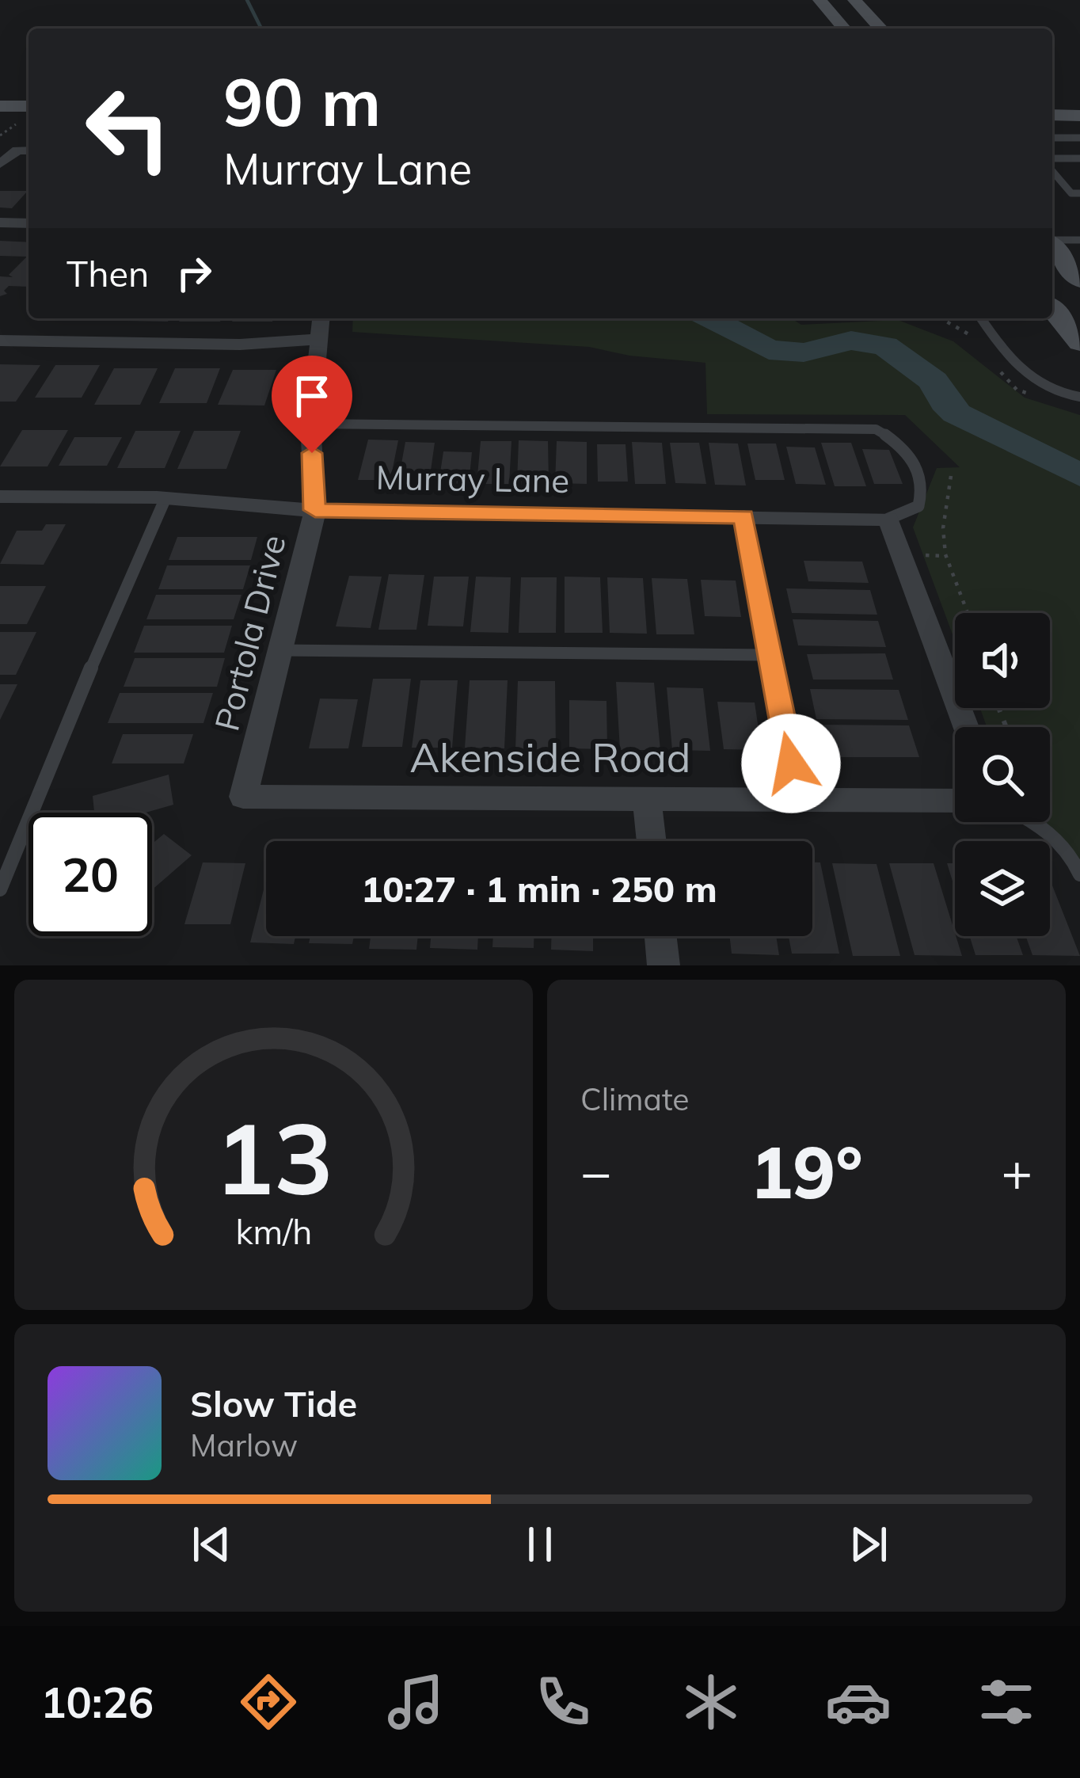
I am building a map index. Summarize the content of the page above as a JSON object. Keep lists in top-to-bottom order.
{
  "streets": {
    "street": ["Murray Lane", "Portola Drive", "Akenside Road"]
  },
  "crossings": [
    ["Murray Lane", "Portola Drive"],
    ["Portola Drive", "Akenside Road"]
  ],
  "page": {
    "turn": ["90 m", "Murray Lane"],
    "then": "Then",
    "limit": "20",
    "trip": "10:27 · 1 min · 250 m",
    "tile": "Climate",
    "heat": ["−", "19°", "+"],
    "song": ["Slow Tide", "Marlow"],
    "tabs": "10:26",
    "gauge": ["13", "km/h"]
  }
}
